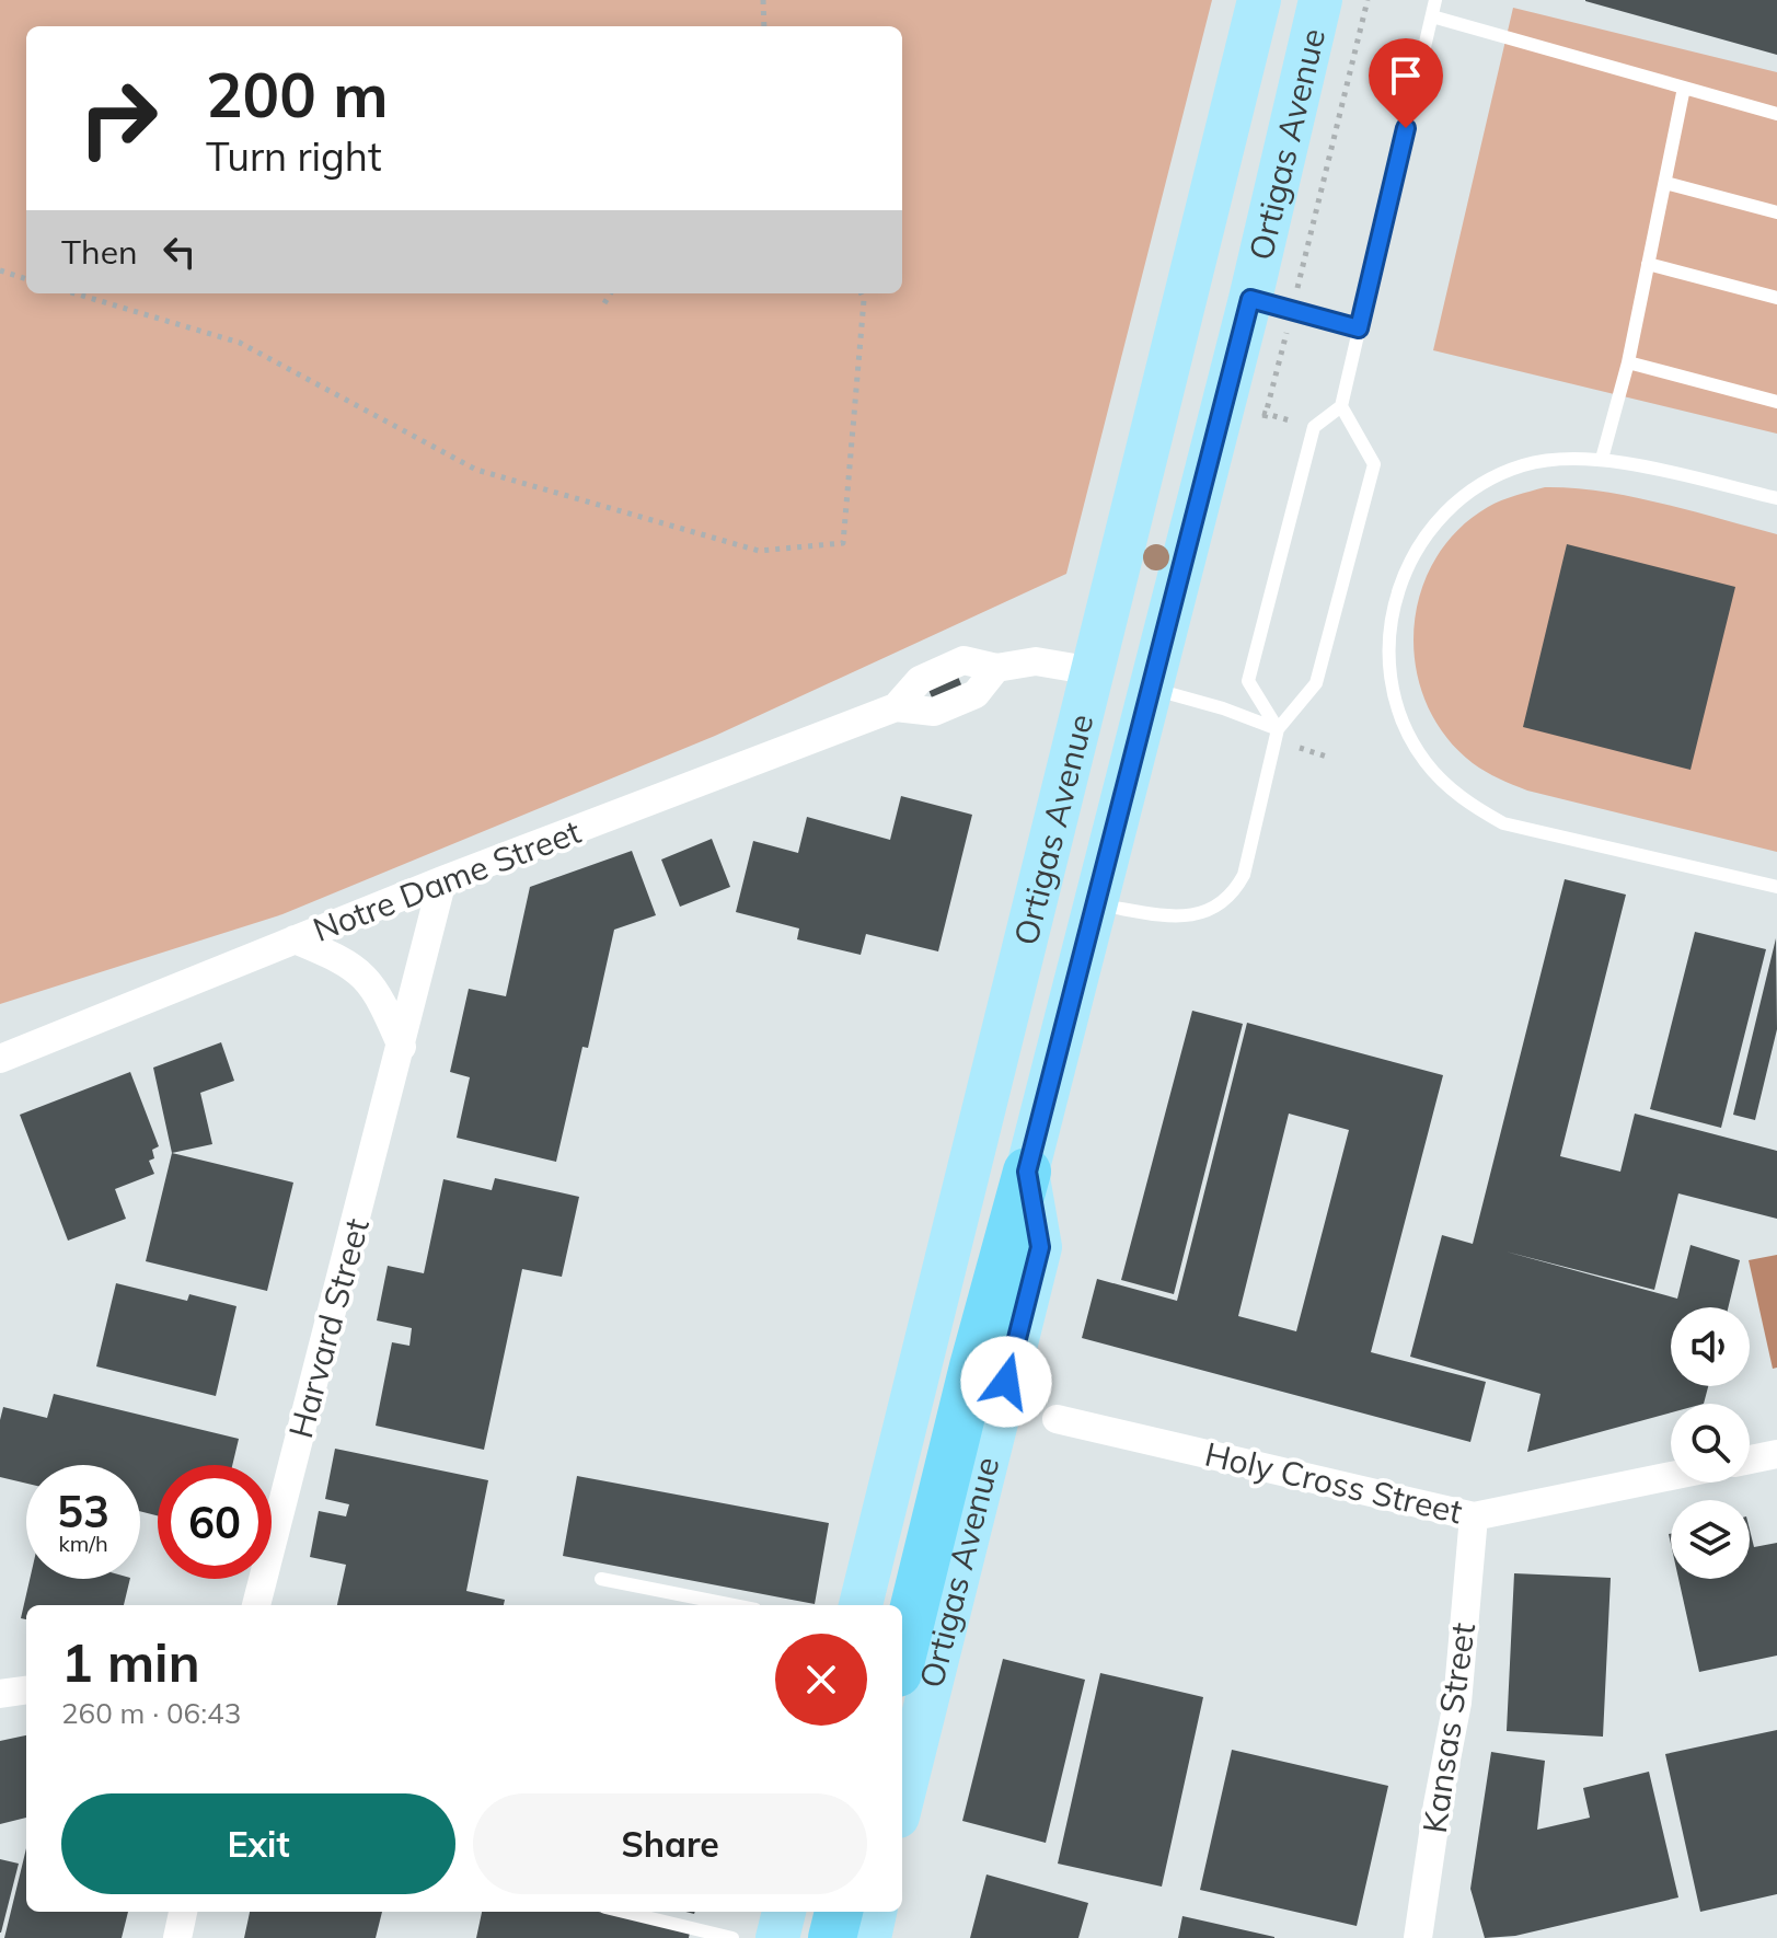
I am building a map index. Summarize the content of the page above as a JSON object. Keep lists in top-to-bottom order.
{
  "streets": {
    "main road": ["Ortigas Avenue"],
    "street": [
      "Notre Dame Street",
      "Harvard Street",
      "Holy Cross Street",
      "Kansas Street"
    ]
  },
  "crossings": [
    ["Ortigas Avenue", "Notre Dame Street"],
    ["Notre Dame Street", "Harvard Street"],
    ["Holy Cross Street", "Kansas Street"]
  ],
  "page": {
    "turn": ["200 m", "Turn right"],
    "then": "Then",
    "speed": "53 km/h",
    "limit": "60",
    "heading": ["1 min", "260 m · 06:43"],
    "buttons": ["Exit", "Share"]
  }
}
